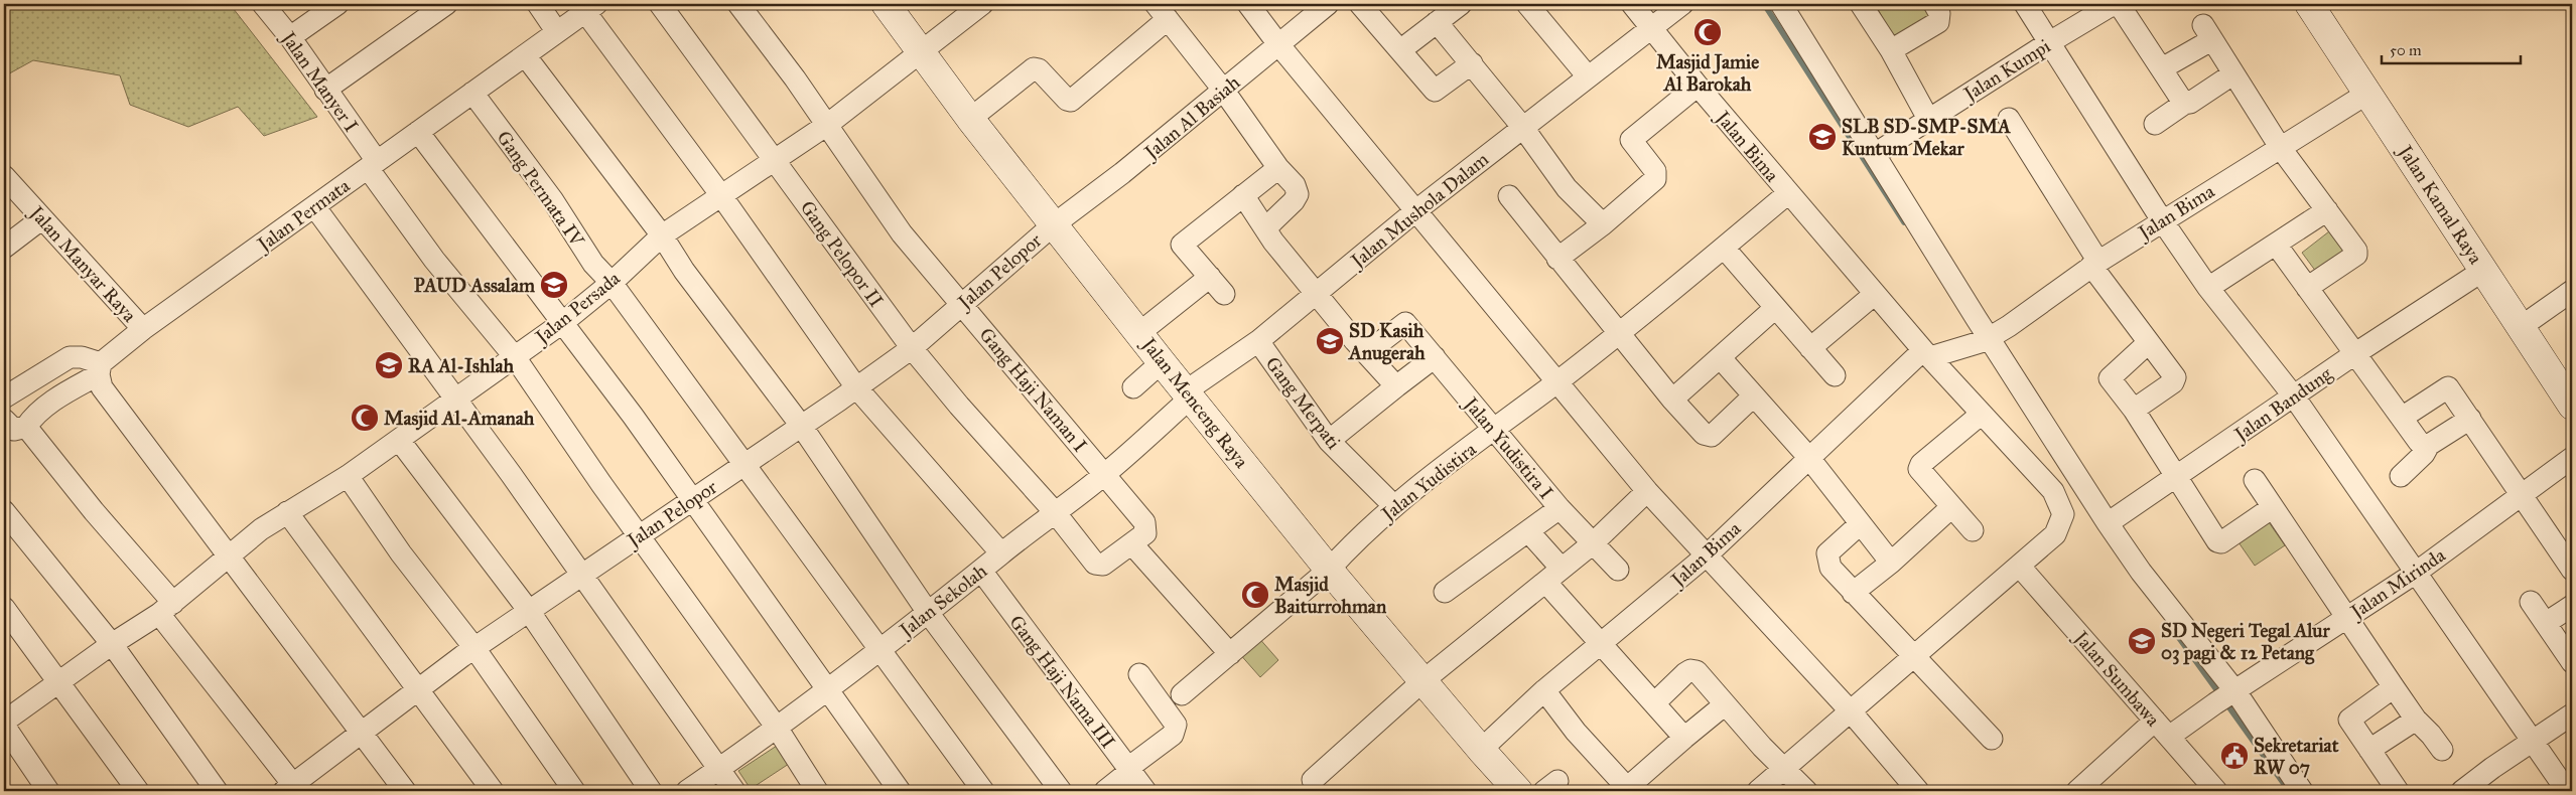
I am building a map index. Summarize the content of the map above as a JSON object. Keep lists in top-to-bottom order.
{
  "streets": {
    "street": [
      "Jalan Kumpi",
      "Jalan Manyer I",
      "Jalan Al Basiah",
      "Jalan Bima",
      "Gang Permata IV",
      "Jalan Kamal Raya",
      "Jalan Mushola Dalam",
      "Jalan Permata",
      "Gang Pelopor II",
      "Jalan Manyar Raya",
      "Jalan Pelopor",
      "Jalan Persada",
      "Gang Haji Naman I",
      "Jalan Menceng Raya",
      "Gang Merpati",
      "Jalan Bandung",
      "Jalan Yudistira I",
      "Jalan Yudistira",
      "Jalan Mirinda",
      "Jalan Sekolah",
      "Jalan Sumbawa",
      "Gang Haji Nama III"
    ]
  },
  "crossings": [
    ["Jalan Manyer I", "Jalan Permata"],
    ["Jalan Manyer I", "Jalan Pelopor"],
    ["Jalan Manyer I", "Jalan Persada"],
    ["Jalan Manyer I", "Jalan Sekolah"],
    ["Jalan Al Basiah", "Jalan Pelopor"],
    ["Jalan Al Basiah", "Jalan Menceng Raya"],
    ["Jalan Bima", "Jalan Kamal Raya"],
    ["Jalan Bima", "Jalan Mushola Dalam"],
    ["Jalan Bima", "Jalan Menceng Raya"],
    ["Jalan Bima", "Jalan Yudistira"],
    ["Gang Permata IV", "Jalan Permata"],
    ["Gang Permata IV", "Jalan Pelopor"],
    ["Gang Permata IV", "Jalan Persada"],
    ["Gang Permata IV", "Jalan Sekolah"],
    ["Jalan Kamal Raya", "Jalan Bandung"],
    ["Jalan Mushola Dalam", "Jalan Menceng Raya"],
    ["Jalan Mushola Dalam", "Gang Merpati"],
    ["Jalan Mushola Dalam", "Jalan Sekolah"],
    ["Jalan Permata", "Jalan Manyar Raya"],
    ["Gang Pelopor II", "Jalan Pelopor"],
    ["Gang Pelopor II", "Jalan Persada"],
    ["Gang Pelopor II", "Gang Haji Naman I"],
    ["Gang Pelopor II", "Jalan Sekolah"],
    ["Jalan Pelopor", "Gang Haji Naman I"],
    ["Jalan Pelopor", "Jalan Menceng Raya"],
    ["Jalan Persada", "Gang Haji Naman I"],
    ["Jalan Persada", "Jalan Menceng Raya"],
    ["Gang Haji Naman I", "Jalan Sekolah"],
    ["Jalan Menceng Raya", "Jalan Yudistira"],
    ["Jalan Menceng Raya", "Jalan Sekolah"],
    ["Gang Merpati", "Jalan Yudistira"],
    ["Jalan Yudistira I", "Jalan Yudistira"],
    ["Jalan Mirinda", "Jalan Sumbawa"],
    ["Jalan Sekolah", "Gang Haji Nama III"]
  ],
  "places": {
    "mosque": ["Masjid Jamie Al Barokah", "Masjid Al-Amanah", "Masjid Baiturrohman"],
    "school or university": [
      "SLB SD-SMP-SMA Kuntum Mekar",
      "PAUD Assalam",
      "SD Kasih Anugerah",
      "RA Al-Ishlah",
      "SD Negeri Tegal Alur 03 pagi & 12 Petang"
    ],
    "public building": ["Sekretariat RW 07"]
  },
  "scale_bar": "50 m"
}
